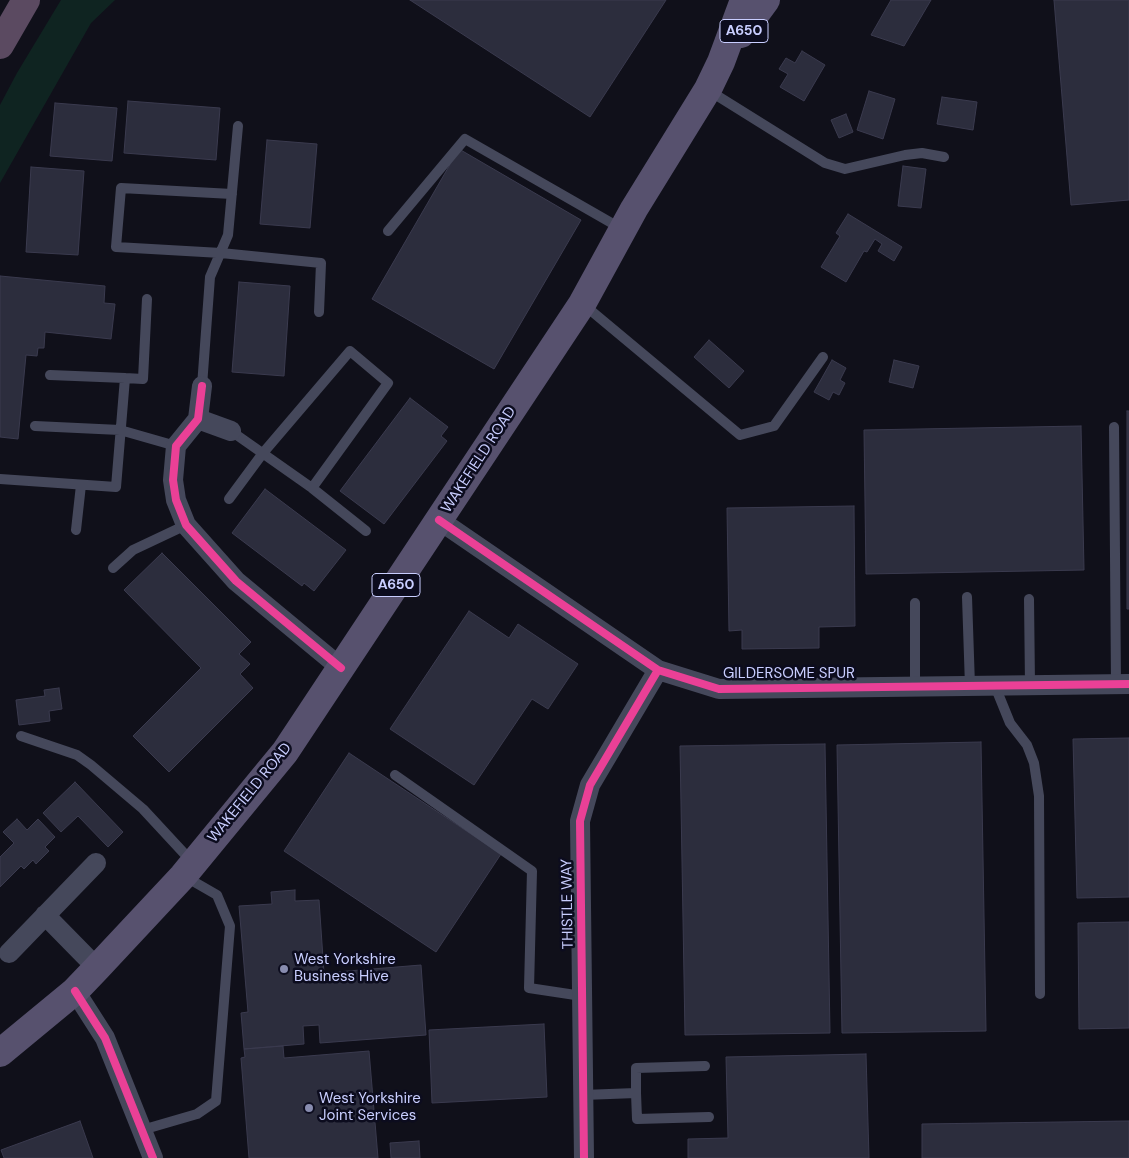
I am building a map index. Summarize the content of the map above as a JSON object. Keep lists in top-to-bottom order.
{
  "streets": {
    "main road": ["A650", "WAKEFIELD ROAD"],
    "street": ["GILDERSOME SPUR", "THISTLE WAY"]
  },
  "crossings": [
    ["WAKEFIELD ROAD", "GILDERSOME SPUR"],
    ["GILDERSOME SPUR", "THISTLE WAY"]
  ],
  "places": ["West Yorkshire Business Hive", "West Yorkshire Joint Services"]
}
